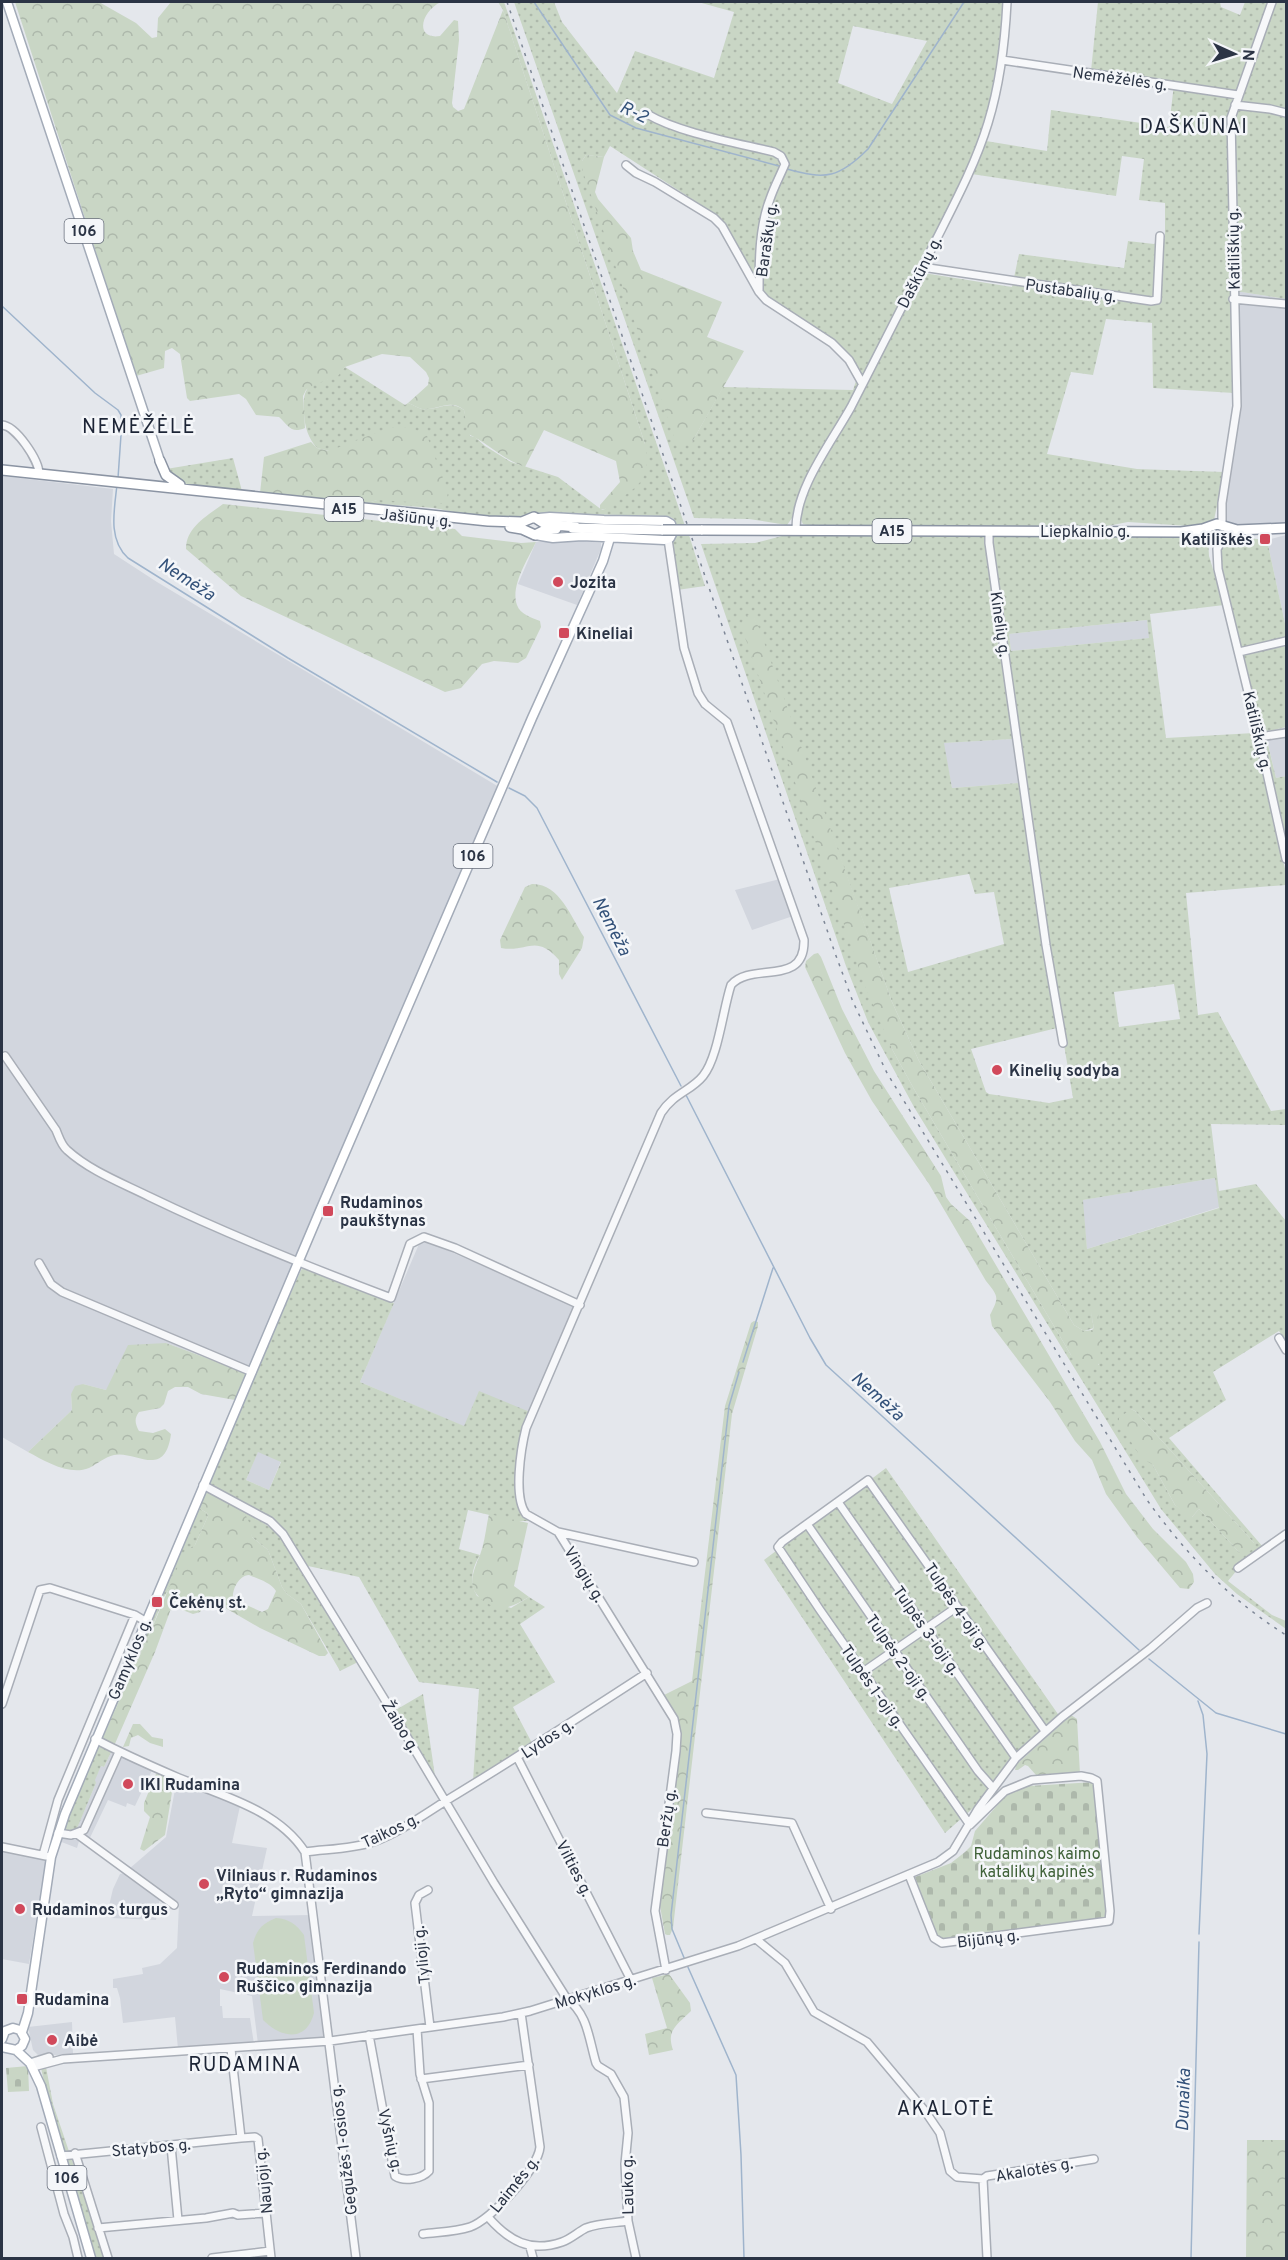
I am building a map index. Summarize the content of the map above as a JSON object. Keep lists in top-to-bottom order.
{
  "streets": {
    "highway": [
      "106",
      "A15",
      "Jašiūnų g.",
      "Liepkalnio g."
    ],
    "main road": ["Gamyklos g."],
    "street": [
      "Nemėžėlės g.",
      "Baraškų g.",
      "Katiliškių g.",
      "Daškūnų g.",
      "Pustabalių g.",
      "Kinelių g.",
      "Vingių g.",
      "Tulpės 4-oji g.",
      "Tulpės 3-ioji g.",
      "Tulpės 2-oji g.",
      "Tulpės 1-oji g.",
      "Žaibo g.",
      "Lydos g.",
      "Beržų g.",
      "Taikos g.",
      "Vilties g.",
      "Bijūnų g.",
      "Tylioji g.",
      "Mokyklos g.",
      "Vyšnių g.",
      "Statybos g.",
      "Gegužės 1-osios g.",
      "Akalotės g.",
      "Naujoji g.",
      "Laimės g.",
      "Lauko g."
    ]
  },
  "crossings": [
    ["Nemėžėlės g.", "Katiliškių g."],
    ["Nemėžėlės g.", "Daškūnų g."],
    ["106", "Jašiūnų g."],
    ["106", "Gamyklos g."],
    ["106", "Mokyklos g."],
    ["106", "Statybos g."],
    ["Baraškų g.", "Daškūnų g."],
    ["Katiliškių g.", "Liepkalnio g."],
    ["Daškūnų g.", "Pustabalių g."],
    ["Daškūnų g.", "A15"],
    ["A15", "Jašiūnų g."],
    ["A15", "Liepkalnio g."],
    ["A15", "Kinelių g."],
    ["Liepkalnio g.", "Kinelių g."],
    ["Vingių g.", "Lydos g."],
    ["Vingių g.", "Beržų g."],
    ["Tulpės 4-oji g.", "Tulpės 3-ioji g."],
    ["Tulpės 4-oji g.", "Mokyklos g."],
    ["Tulpės 3-ioji g.", "Mokyklos g."],
    ["Tulpės 2-oji g.", "Tulpės 1-oji g."],
    ["Tulpės 2-oji g.", "Mokyklos g."],
    ["Gamyklos g.", "Žaibo g."],
    ["Tulpės 1-oji g.", "Mokyklos g."],
    ["Žaibo g.", "Lydos g."],
    ["Žaibo g.", "Taikos g."],
    ["Žaibo g.", "Mokyklos g."],
    ["Žaibo g.", "Lauko g."],
    ["Lydos g.", "Beržų g."],
    ["Lydos g.", "Taikos g."],
    ["Lydos g.", "Vilties g."],
    ["Beržų g.", "Mokyklos g."],
    ["Vilties g.", "Mokyklos g."],
    ["Bijūnų g.", "Mokyklos g."],
    ["Tylioji g.", "Mokyklos g."],
    ["Mokyklos g.", "Vyšnių g."],
    ["Mokyklos g.", "Gegužės 1-osios g."],
    ["Mokyklos g.", "Naujoji g."],
    ["Mokyklos g.", "Laimės g."],
    ["Mokyklos g.", "Lauko g."],
    ["Statybos g.", "Naujoji g."]
  ],
  "districts": [
    "DAŠKŪNAI",
    "NEMĖŽĖLĖ",
    "RUDAMINA",
    "AKALOTĖ"
  ],
  "water": ["R-2", "Nemėža", "Dunaika"],
  "parks": ["Rudaminos kaimo katalikų kapinės"],
  "places": {
    "transit": [
      "Katiliškės",
      "Kineliai",
      "Rudaminos paukštynas",
      "Čekėnų st.",
      "Rudamina"
    ],
    "other": [
      "Jozita",
      "Kinelių sodyba",
      "IKI Rudamina",
      "Vilniaus r. Rudaminos „Ryto“ gimnazija",
      "Rudaminos turgus",
      "Rudaminos Ferdinando Ruščico gimnazija",
      "Aibė"
    ]
  },
  "north": "right"
}
